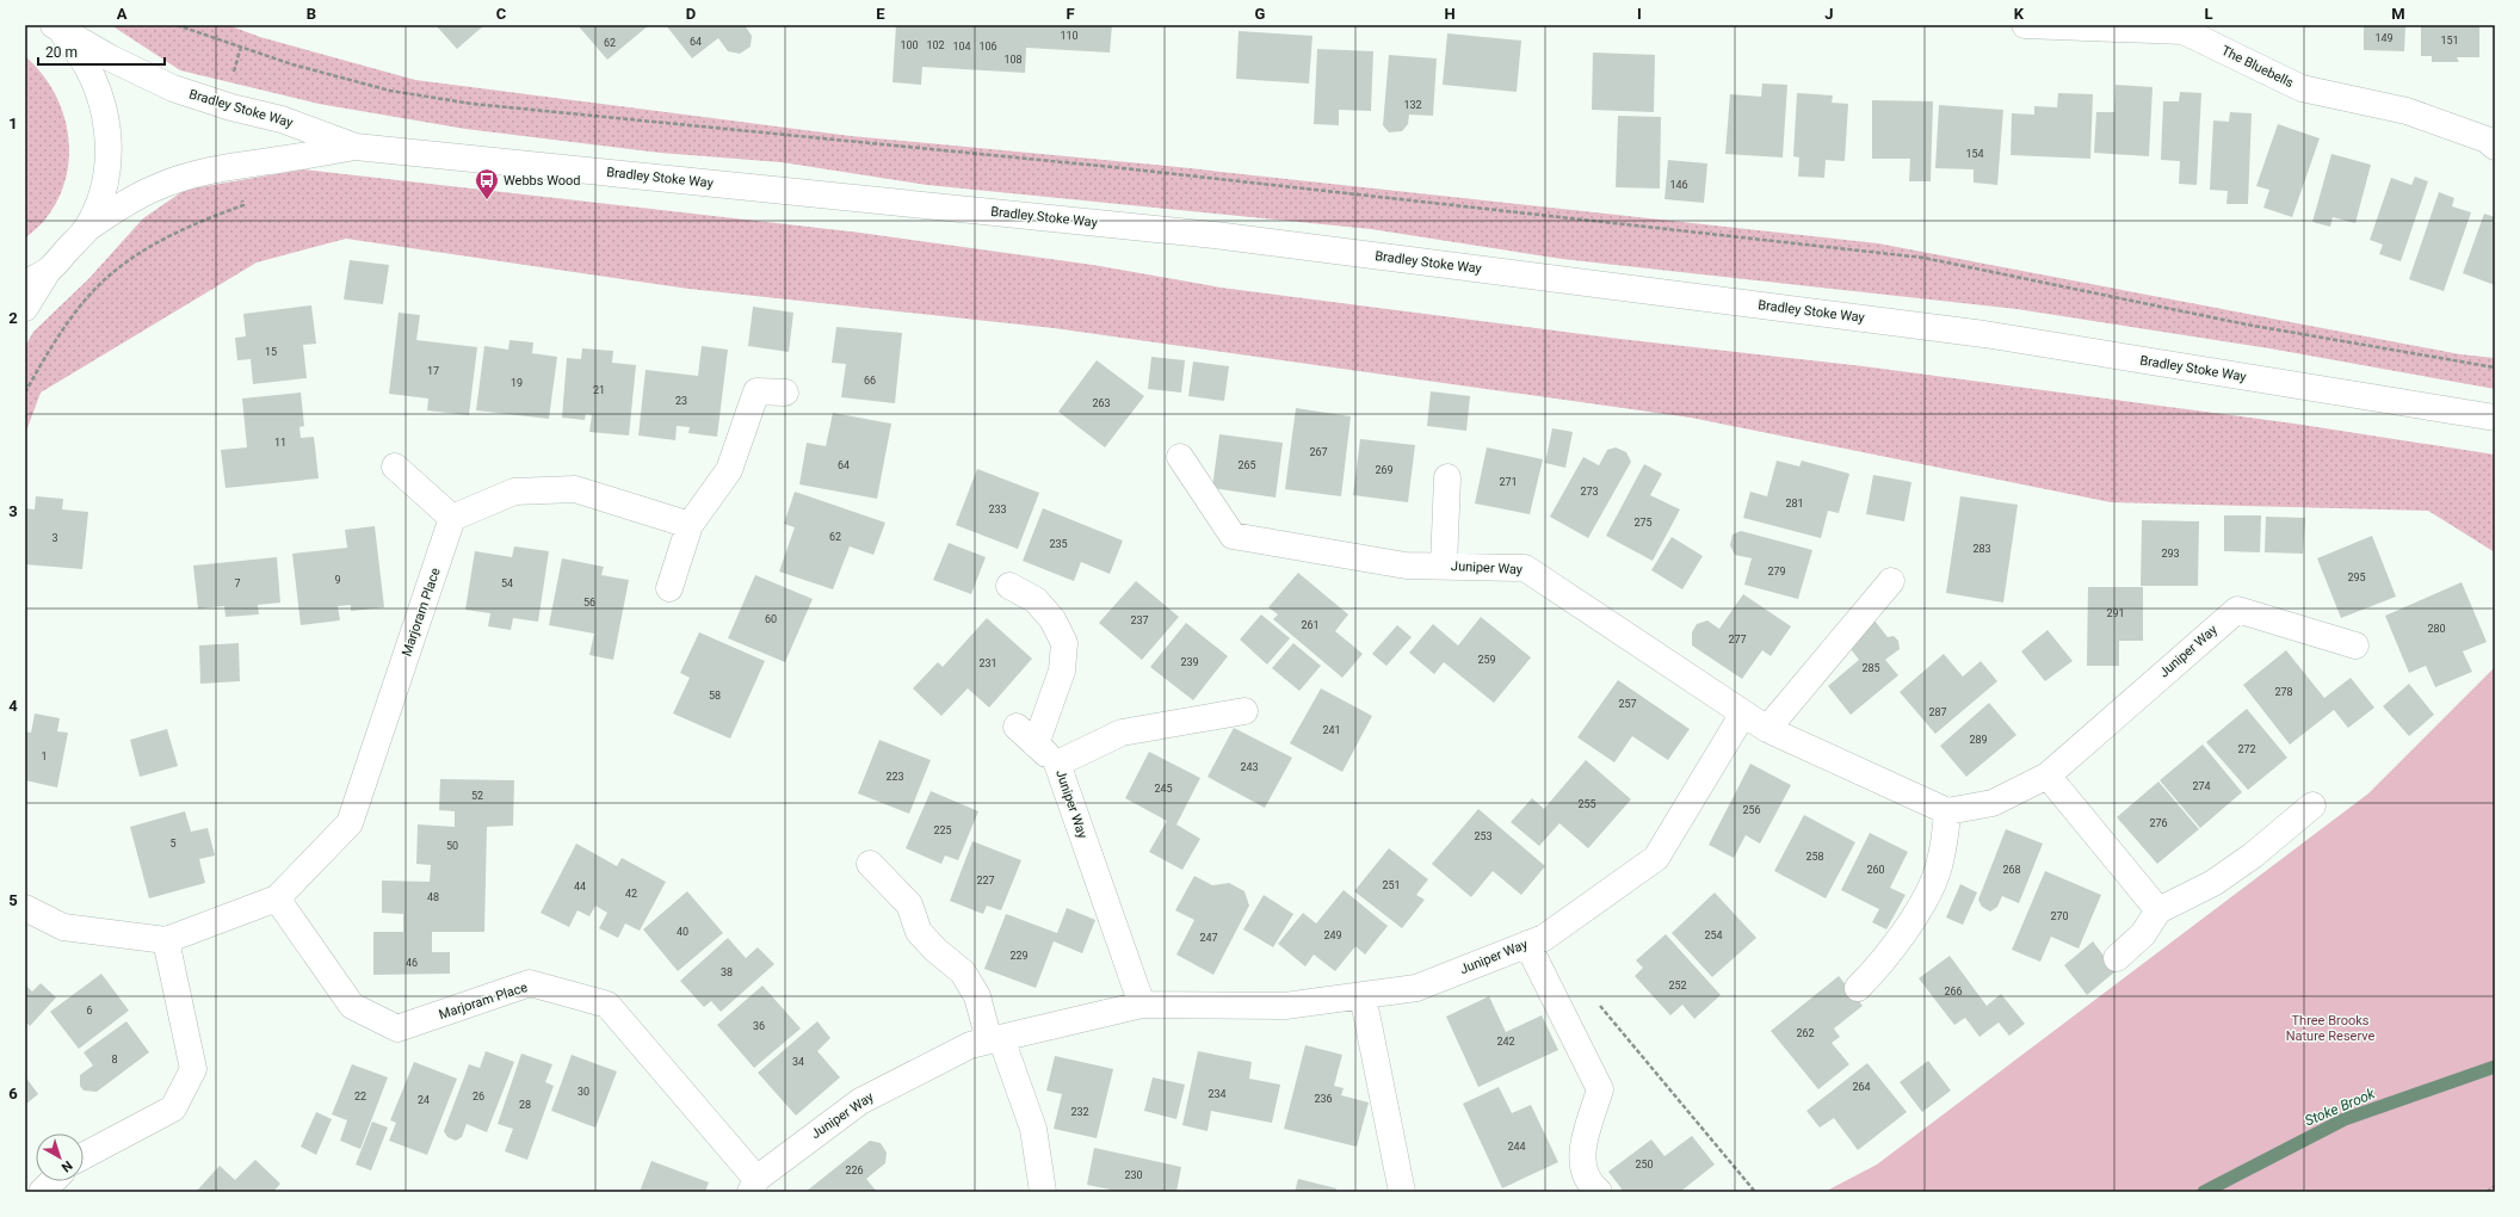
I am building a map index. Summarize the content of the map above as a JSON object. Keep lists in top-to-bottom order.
{
  "streets": {
    "street": [
      "The Bluebells",
      "Bradley Stoke Way",
      "Juniper Way",
      "Marjoram Place"
    ]
  },
  "crossings": [
    ["Juniper Way", "Marjoram Place"]
  ],
  "water": ["Stoke Brook"],
  "parks": ["Three Brooks Nature Reserve"],
  "places": {
    "bus stop": ["Webbs Wood"]
  },
  "house_numbers": [
    "110",
    "149",
    "151",
    "64",
    "62",
    "100",
    "102",
    "104",
    "106",
    "108",
    "132",
    "154",
    "146",
    "15",
    "17",
    "66",
    "19",
    "21",
    "23",
    "263",
    "11",
    "267",
    "64",
    "265",
    "269",
    "271",
    "273",
    "281",
    "233",
    "275",
    "62",
    "3",
    "235",
    "283",
    "293",
    "279",
    "295",
    "9",
    "7",
    "54",
    "56",
    "291",
    "60",
    "237",
    "261",
    "280",
    "277",
    "259",
    "239",
    "231",
    "285",
    "278",
    "58",
    "257",
    "287",
    "241",
    "289",
    "272",
    "1",
    "243",
    "223",
    "274",
    "245",
    "52",
    "255",
    "256",
    "276",
    "225",
    "253",
    "5",
    "50",
    "258",
    "260",
    "268",
    "227",
    "251",
    "44",
    "42",
    "48",
    "270",
    "40",
    "249",
    "254",
    "247",
    "229",
    "46",
    "38",
    "252",
    "266",
    "6",
    "36",
    "262",
    "242",
    "8",
    "34",
    "264",
    "30",
    "234",
    "22",
    "26",
    "236",
    "24",
    "28",
    "232",
    "244",
    "250",
    "226",
    "230"
  ],
  "scale_bar": "20 m",
  "north": "bottom right",
  "grid": {
    "columns": [
      "A",
      "B",
      "C",
      "D",
      "E",
      "F",
      "G",
      "H",
      "I",
      "J",
      "K",
      "L",
      "M"
    ],
    "rows": [
      "1",
      "2",
      "3",
      "4",
      "5",
      "6"
    ]
  }
}
